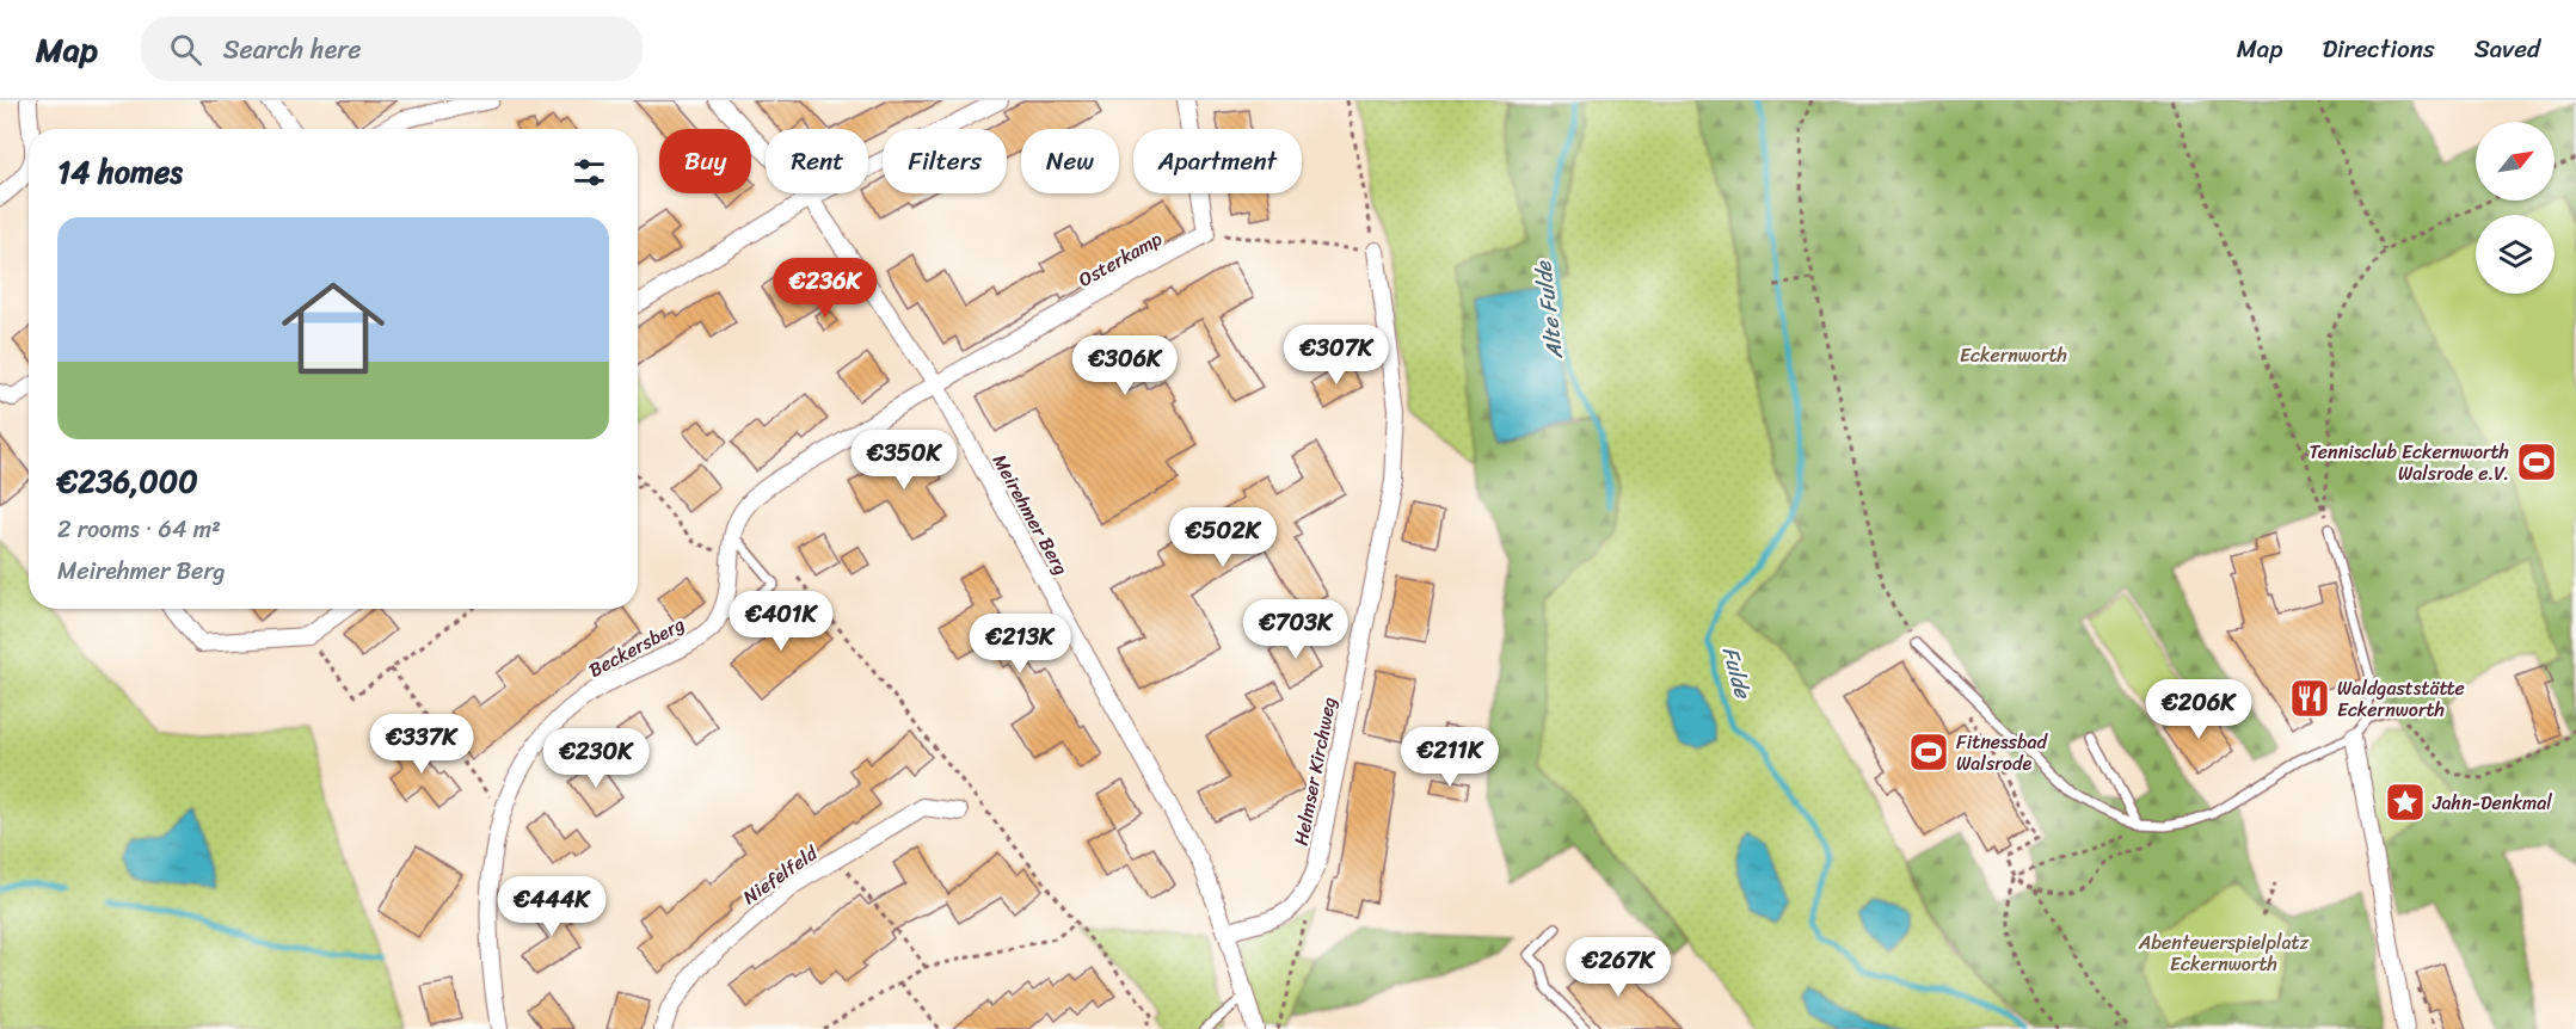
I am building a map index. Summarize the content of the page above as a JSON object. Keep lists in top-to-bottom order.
{
  "streets": {
    "street": [
      "Osterkamp",
      "Meirehmer Berg",
      "Beckersberg",
      "Helmser Kirchweg",
      "Niefelfeld"
    ]
  },
  "crossings": [
    ["Osterkamp", "Meirehmer Berg"]
  ],
  "water": ["Alte Fulde", "Fulde"],
  "parks": ["Eckernworth", "Abenteuerspielplatz Eckernworth"],
  "places": {
    "sports": ["Tennisclub Eckernworth Walsrode e.V.", "Fitnessbad Walsrode"],
    "restaurant": ["Waldgaststätte Eckernworth"],
    "place": ["Jahn-Denkmal"]
  },
  "north": "top right",
  "page": {
    "header": "Map",
    "search": "Search here",
    "nav": ["Map", "Directions", "Saved"],
    "chip": [
      "Buy",
      "Rent",
      "Filters",
      "New",
      "Apartment"
    ],
    "heading": "14 homes",
    "list": [
      {
        "name": "€236,000",
        "note": "2 rooms · 64 m² · Meirehmer Berg"
      }
    ],
    "price": [
      "€236K",
      "€307K",
      "€306K",
      "€350K",
      "€502K",
      "€401K",
      "€703K",
      "€213K",
      "€206K",
      "€337K",
      "€211K",
      "€230K",
      "€444K",
      "€267K"
    ]
  }
}
